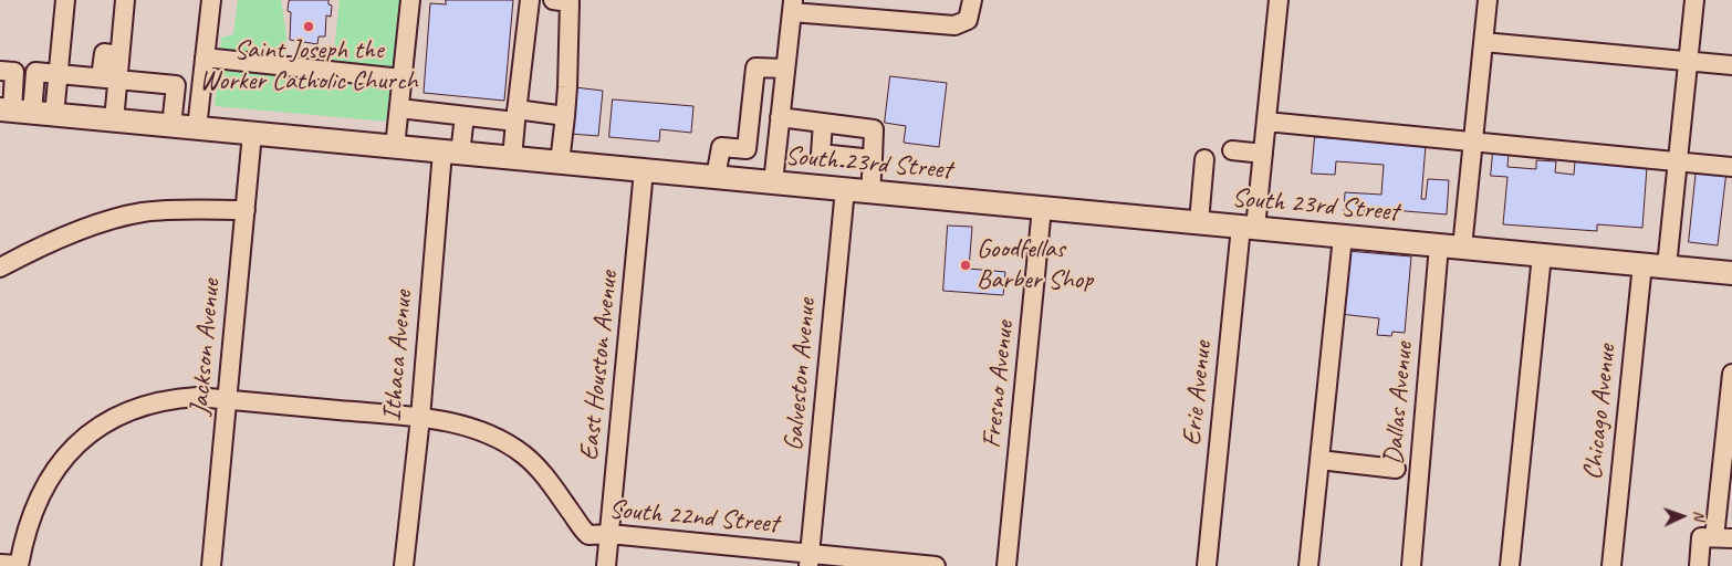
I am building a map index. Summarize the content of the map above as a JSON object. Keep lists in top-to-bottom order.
{
  "streets": {
    "main road": ["South 23rd Street"],
    "street": [
      "Jackson Avenue",
      "Ithaca Avenue",
      "East Houston Avenue",
      "Galveston Avenue",
      "Fresno Avenue",
      "Erie Avenue",
      "Dallas Avenue",
      "Chicago Avenue",
      "South 22nd Street"
    ]
  },
  "crossings": [
    ["South 23rd Street", "Jackson Avenue"],
    ["South 23rd Street", "Ithaca Avenue"],
    ["South 23rd Street", "East Houston Avenue"],
    ["South 23rd Street", "Galveston Avenue"],
    ["South 23rd Street", "Fresno Avenue"],
    ["South 23rd Street", "Erie Avenue"],
    ["South 23rd Street", "Dallas Avenue"],
    ["South 23rd Street", "Chicago Avenue"],
    ["Jackson Avenue", "South 22nd Street"],
    ["Ithaca Avenue", "South 22nd Street"],
    ["East Houston Avenue", "South 22nd Street"],
    ["Galveston Avenue", "South 22nd Street"]
  ],
  "places": ["Saint Joseph the Worker Catholic Church", "Goodfellas Barber Shop"],
  "north": "right"
}
